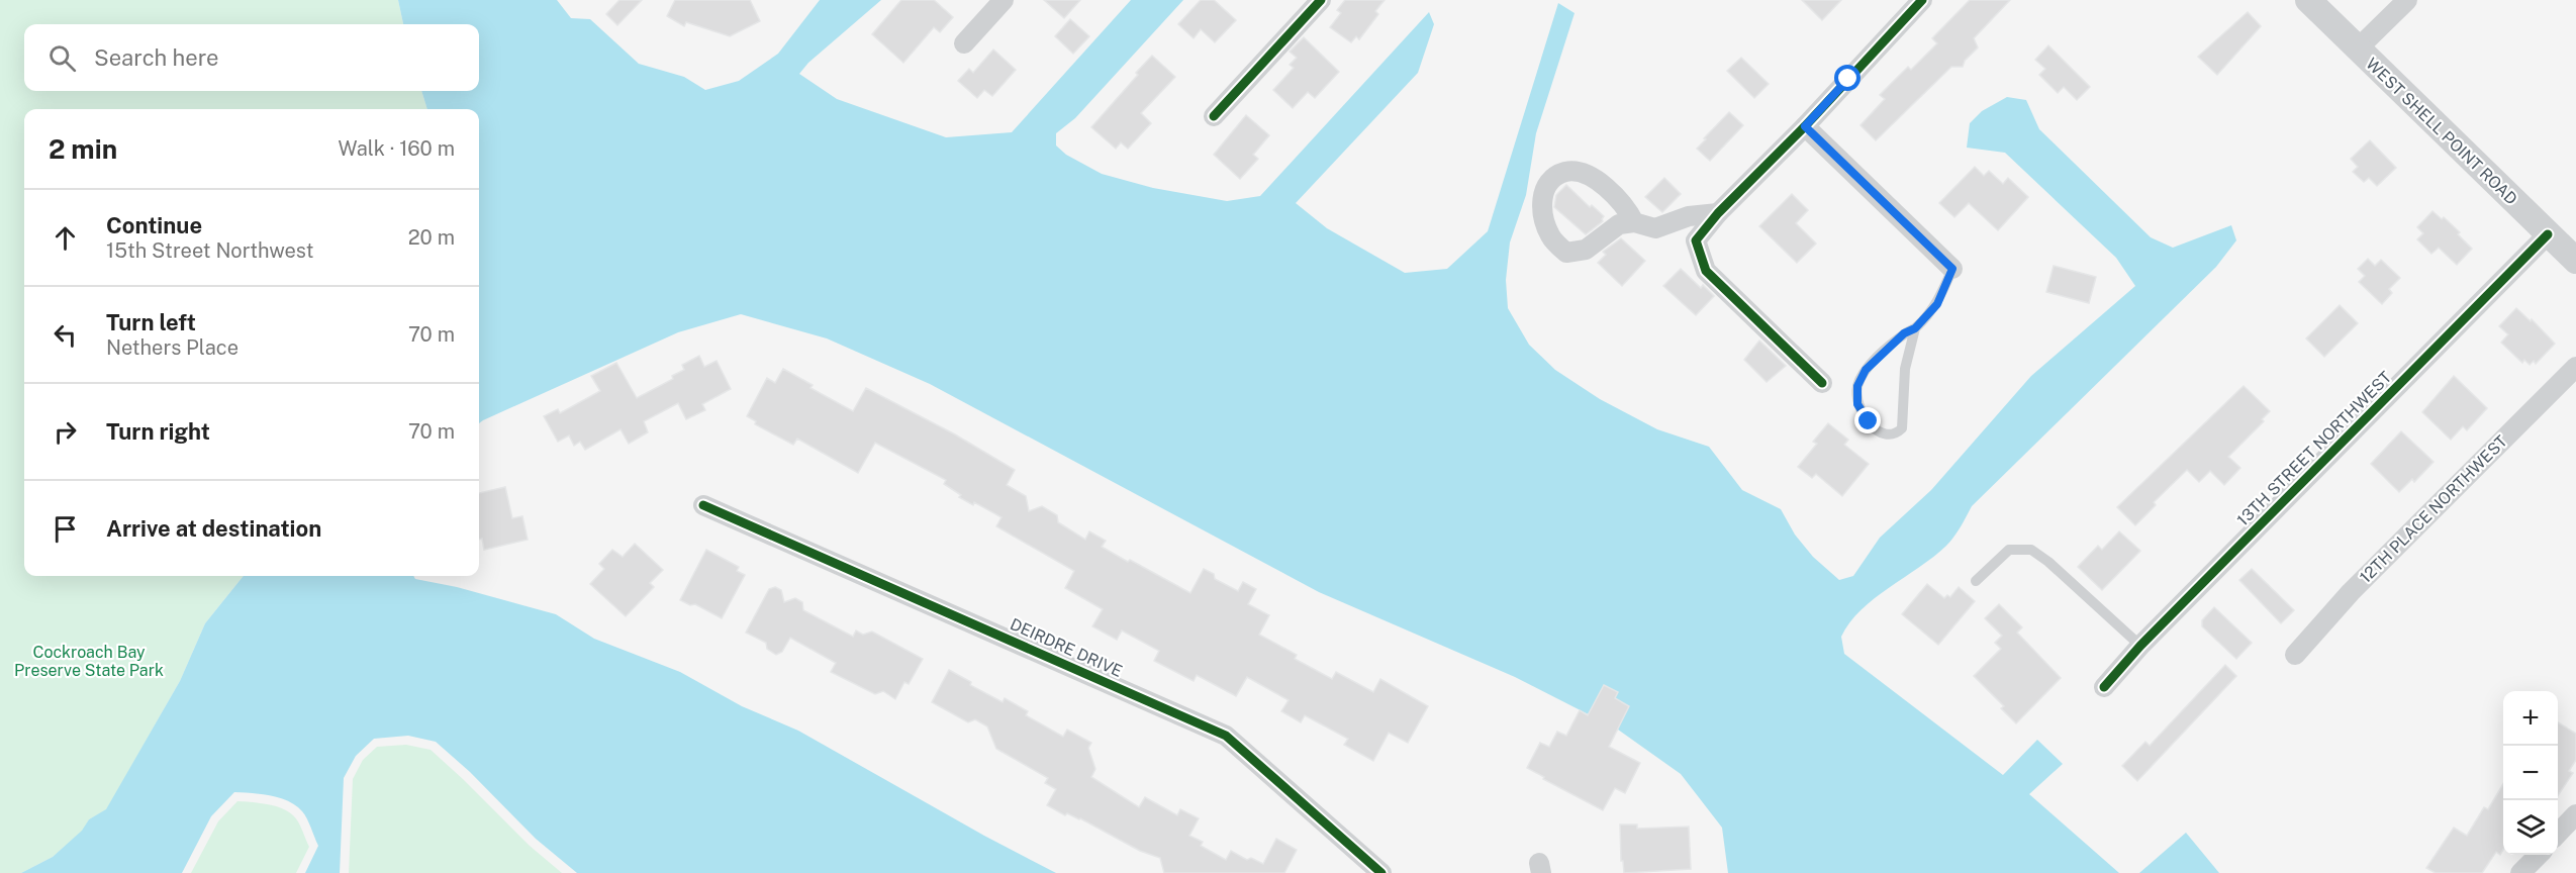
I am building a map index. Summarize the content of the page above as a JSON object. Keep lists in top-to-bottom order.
{
  "streets": {
    "street": [
      "WEST SHELL POINT ROAD",
      "13TH STREET NORTHWEST",
      "12TH PLACE NORTHWEST",
      "DEIRDRE DRIVE"
    ]
  },
  "crossings": [
    ["WEST SHELL POINT ROAD", "13TH STREET NORTHWEST"]
  ],
  "parks": ["Cockroach Bay Preserve State Park"],
  "page": {
    "search": "Search here",
    "heading": ["2 min", "Walk · 160 m"],
    "list": [
      ["Continue", "15th Street Northwest", "20 m"],
      ["Turn left", "Nethers Place", "70 m"],
      ["Turn right", "70 m"],
      "Arrive at destination"
    ],
    "map_buttons": ["+", "−"]
  }
}
